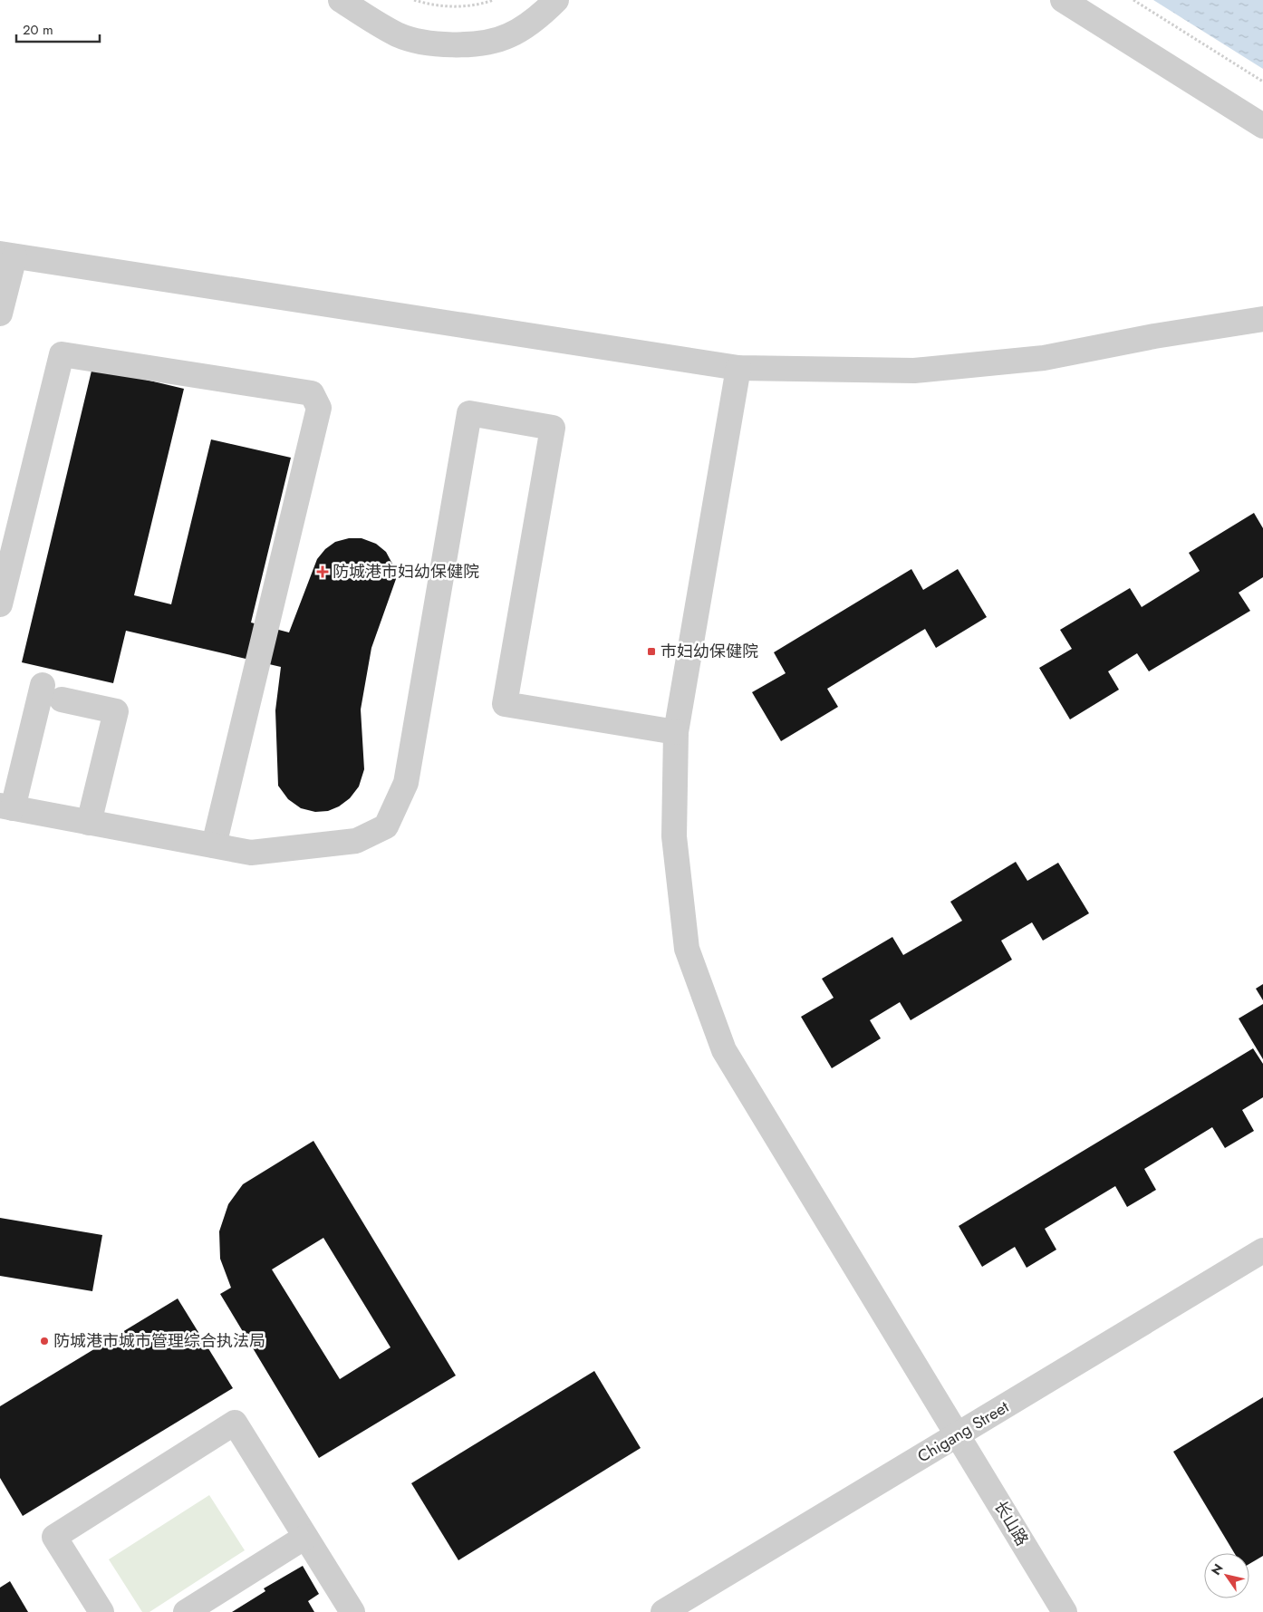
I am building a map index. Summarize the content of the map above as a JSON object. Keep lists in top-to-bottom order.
{
  "streets": {
    "street": ["Chigang Street", "长山路"]
  },
  "crossings": [
    ["Chigang Street", "长山路"]
  ],
  "places": {
    "health": ["防城港市妇幼保健院"],
    "transit": ["巿妇幼保健院"],
    "other": ["防城港市城市管理综合执法局"]
  },
  "scale_bar": "20 m",
  "north": "top left"
}
